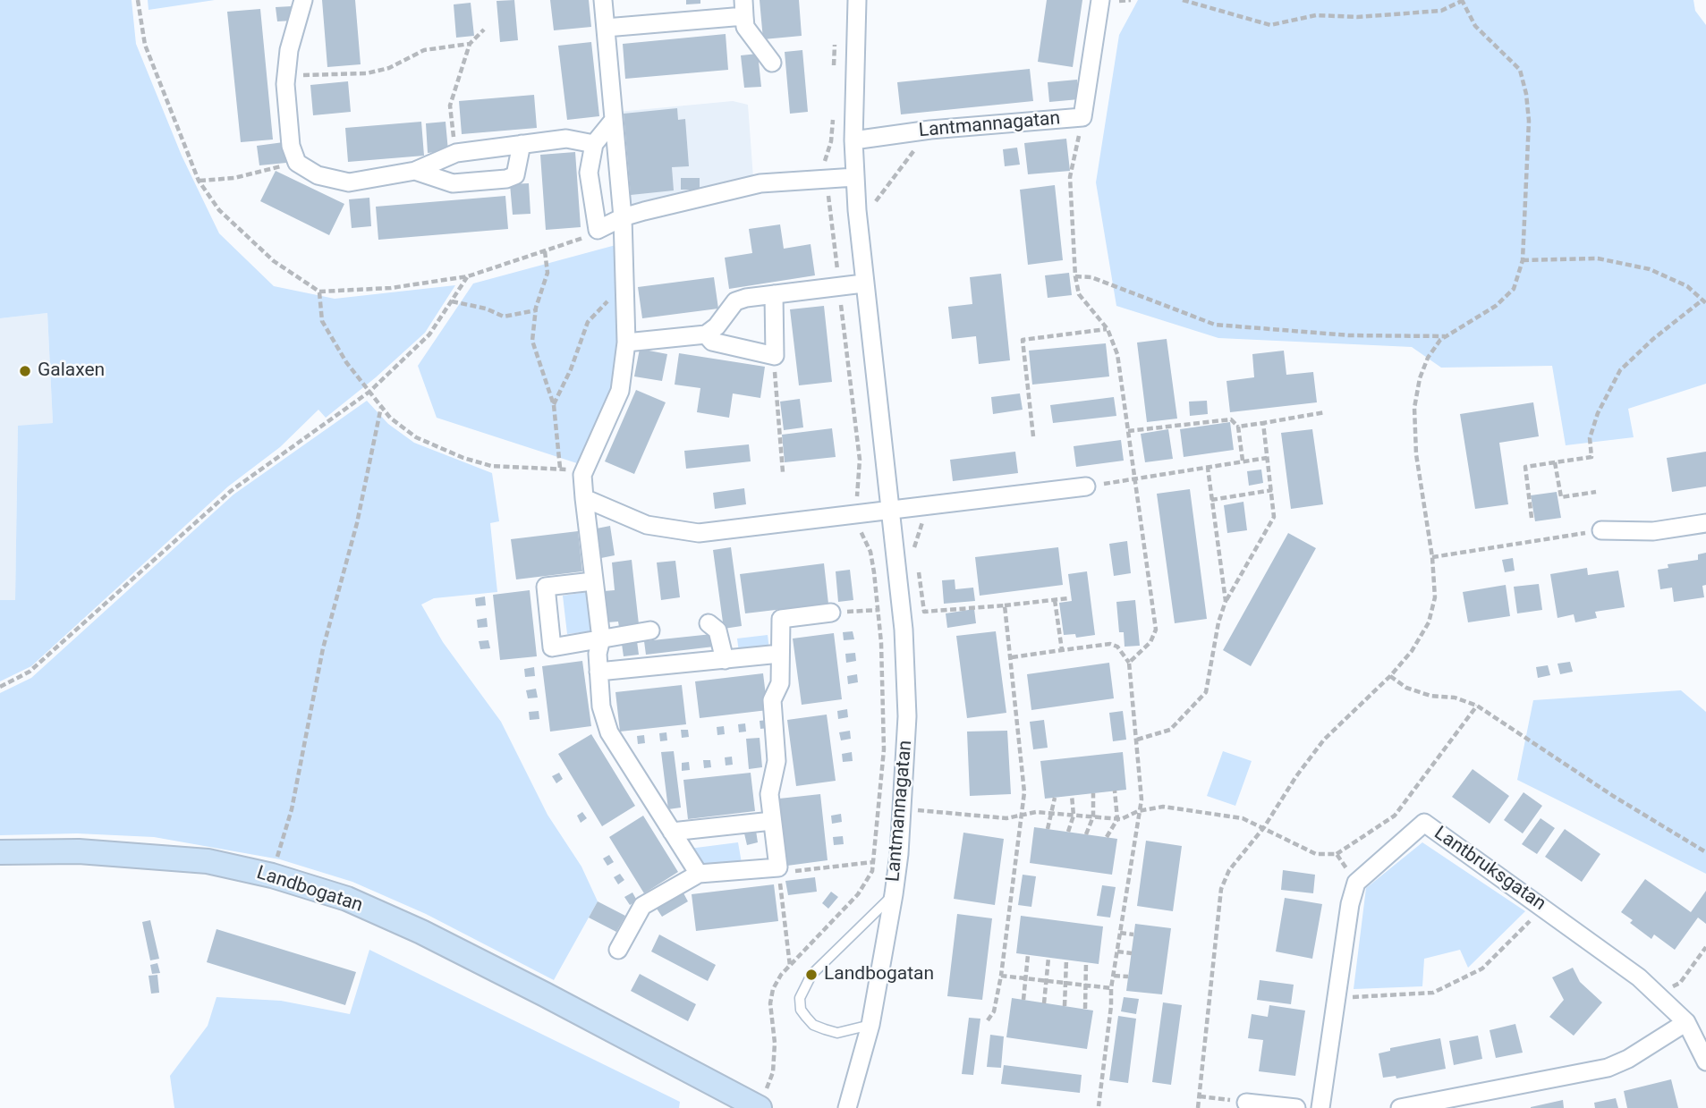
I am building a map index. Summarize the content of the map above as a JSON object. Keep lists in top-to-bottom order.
{
  "streets": {
    "street": ["Lantmannagatan", "Lantbruksgatan", "Landbogatan"]
  },
  "places": ["Galaxen", "Landbogatan"]
}
